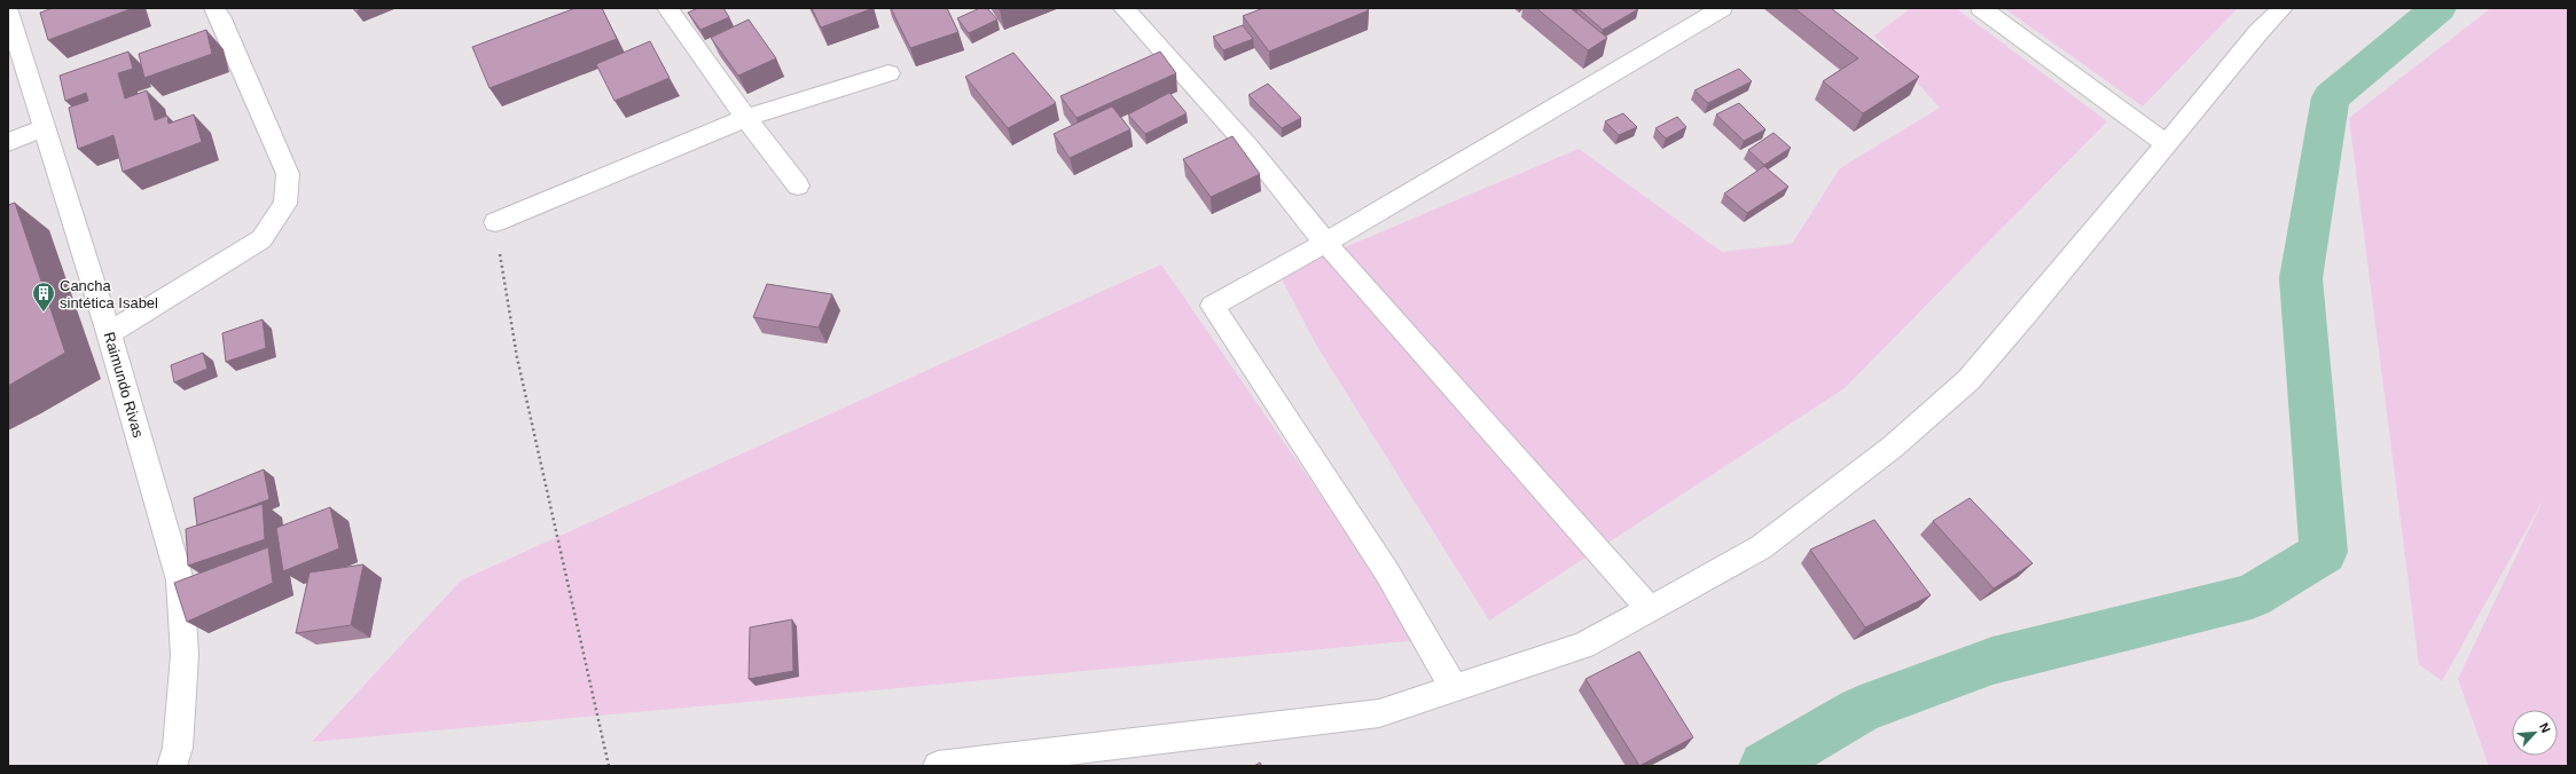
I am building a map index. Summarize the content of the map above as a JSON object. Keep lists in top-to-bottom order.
{
  "streets": {
    "street": ["Raimundo Rivas"]
  },
  "places": {
    "building": ["Cancha sintética Isabel"]
  },
  "north": "top right"
}
